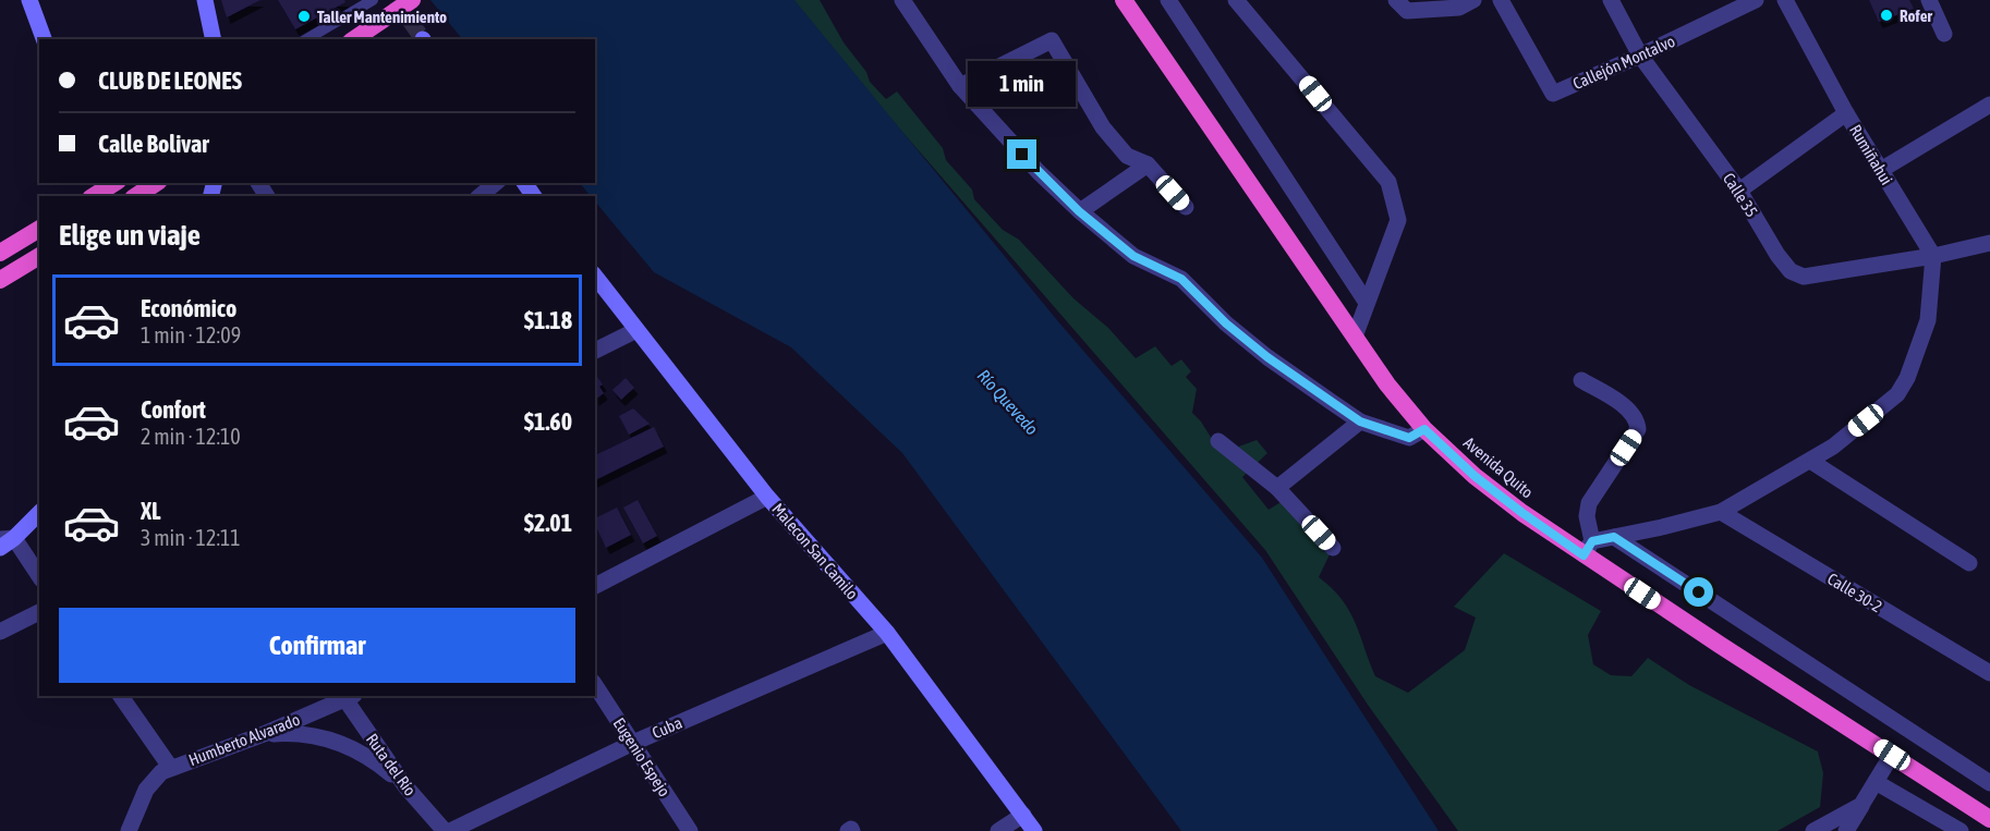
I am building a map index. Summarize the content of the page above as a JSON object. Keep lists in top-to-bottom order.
{
  "streets": {
    "highway": ["Avenida Quito"],
    "main road": ["Malecon San Camilo"],
    "street": [
      "Callejón Montalvo",
      "Rumiñahui",
      "Calle 35",
      "Calle 30-2",
      "Cuba",
      "Humberto Alvarado",
      "Eugenio Espejo",
      "Ruta del Río"
    ]
  },
  "crossings": [
    ["Callejón Montalvo", "Calle 35"],
    ["Rumiñahui", "Calle 35"],
    ["Malecon San Camilo", "Cuba"],
    ["Cuba", "Eugenio Espejo"],
    ["Humberto Alvarado", "Ruta del Río"]
  ],
  "water": ["Río Quevedo"],
  "places": ["Rofer", "Taller Mantenimiento"],
  "page": {
    "banner": ["CLUB DE LEONES", "Calle Bolivar"],
    "bubble": "1 min",
    "heading": "Elige un viaje",
    "list": [
      {
        "name": "Económico",
        "note": "1 min · 12:09",
        "value": "$1.18"
      },
      {
        "name": "Confort",
        "note": "2 min · 12:10",
        "value": "$1.60"
      },
      {
        "name": "XL",
        "note": "3 min · 12:11",
        "value": "$2.01"
      }
    ],
    "buttons": "Confirmar"
  }
}
